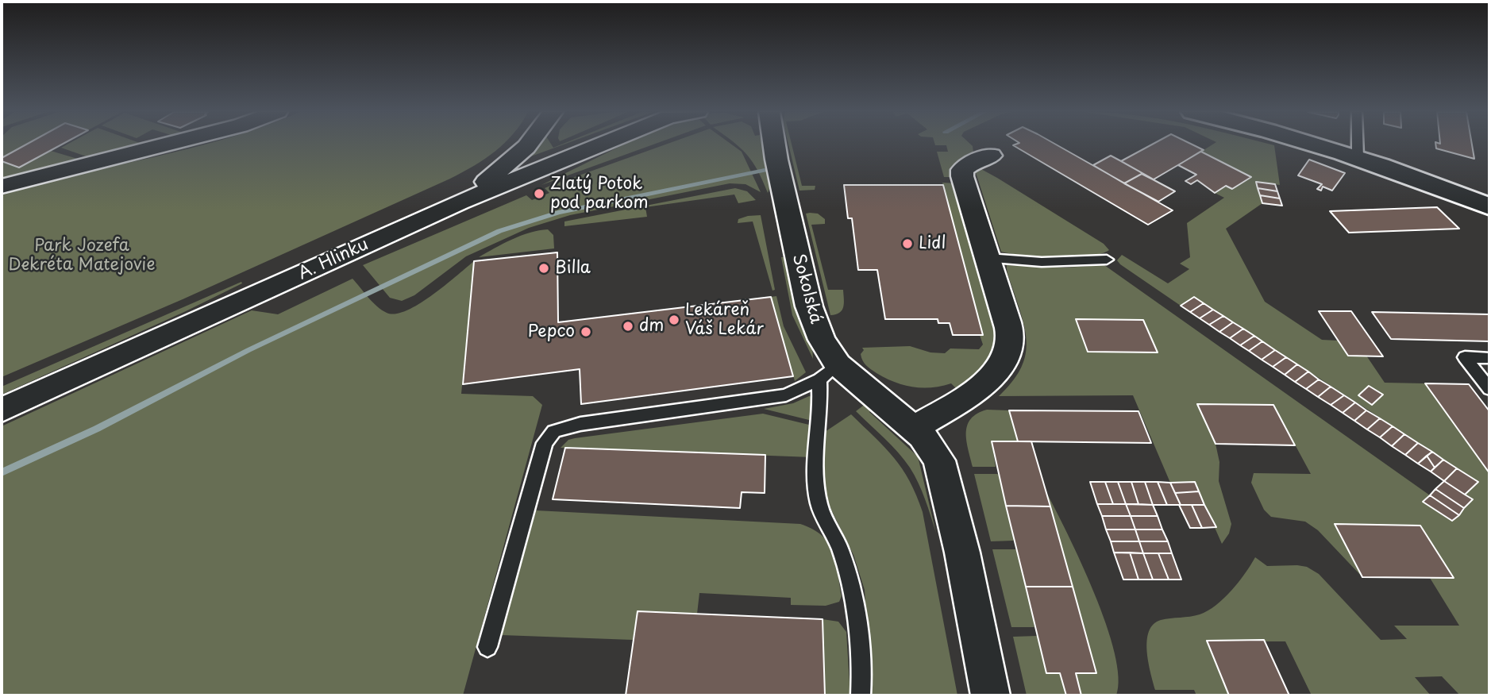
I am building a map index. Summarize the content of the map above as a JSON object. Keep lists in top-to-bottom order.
{
  "streets": {
    "street": ["A. Hlinku", "Sokolská"]
  },
  "parks": ["Park Jozefa Dekréta Matejovie"],
  "places": [
    "Zlatý Potok pod parkom",
    "Lidl",
    "Billa",
    "Lekáreň Váš Lekár",
    "dm",
    "Pepco"
  ]
}
